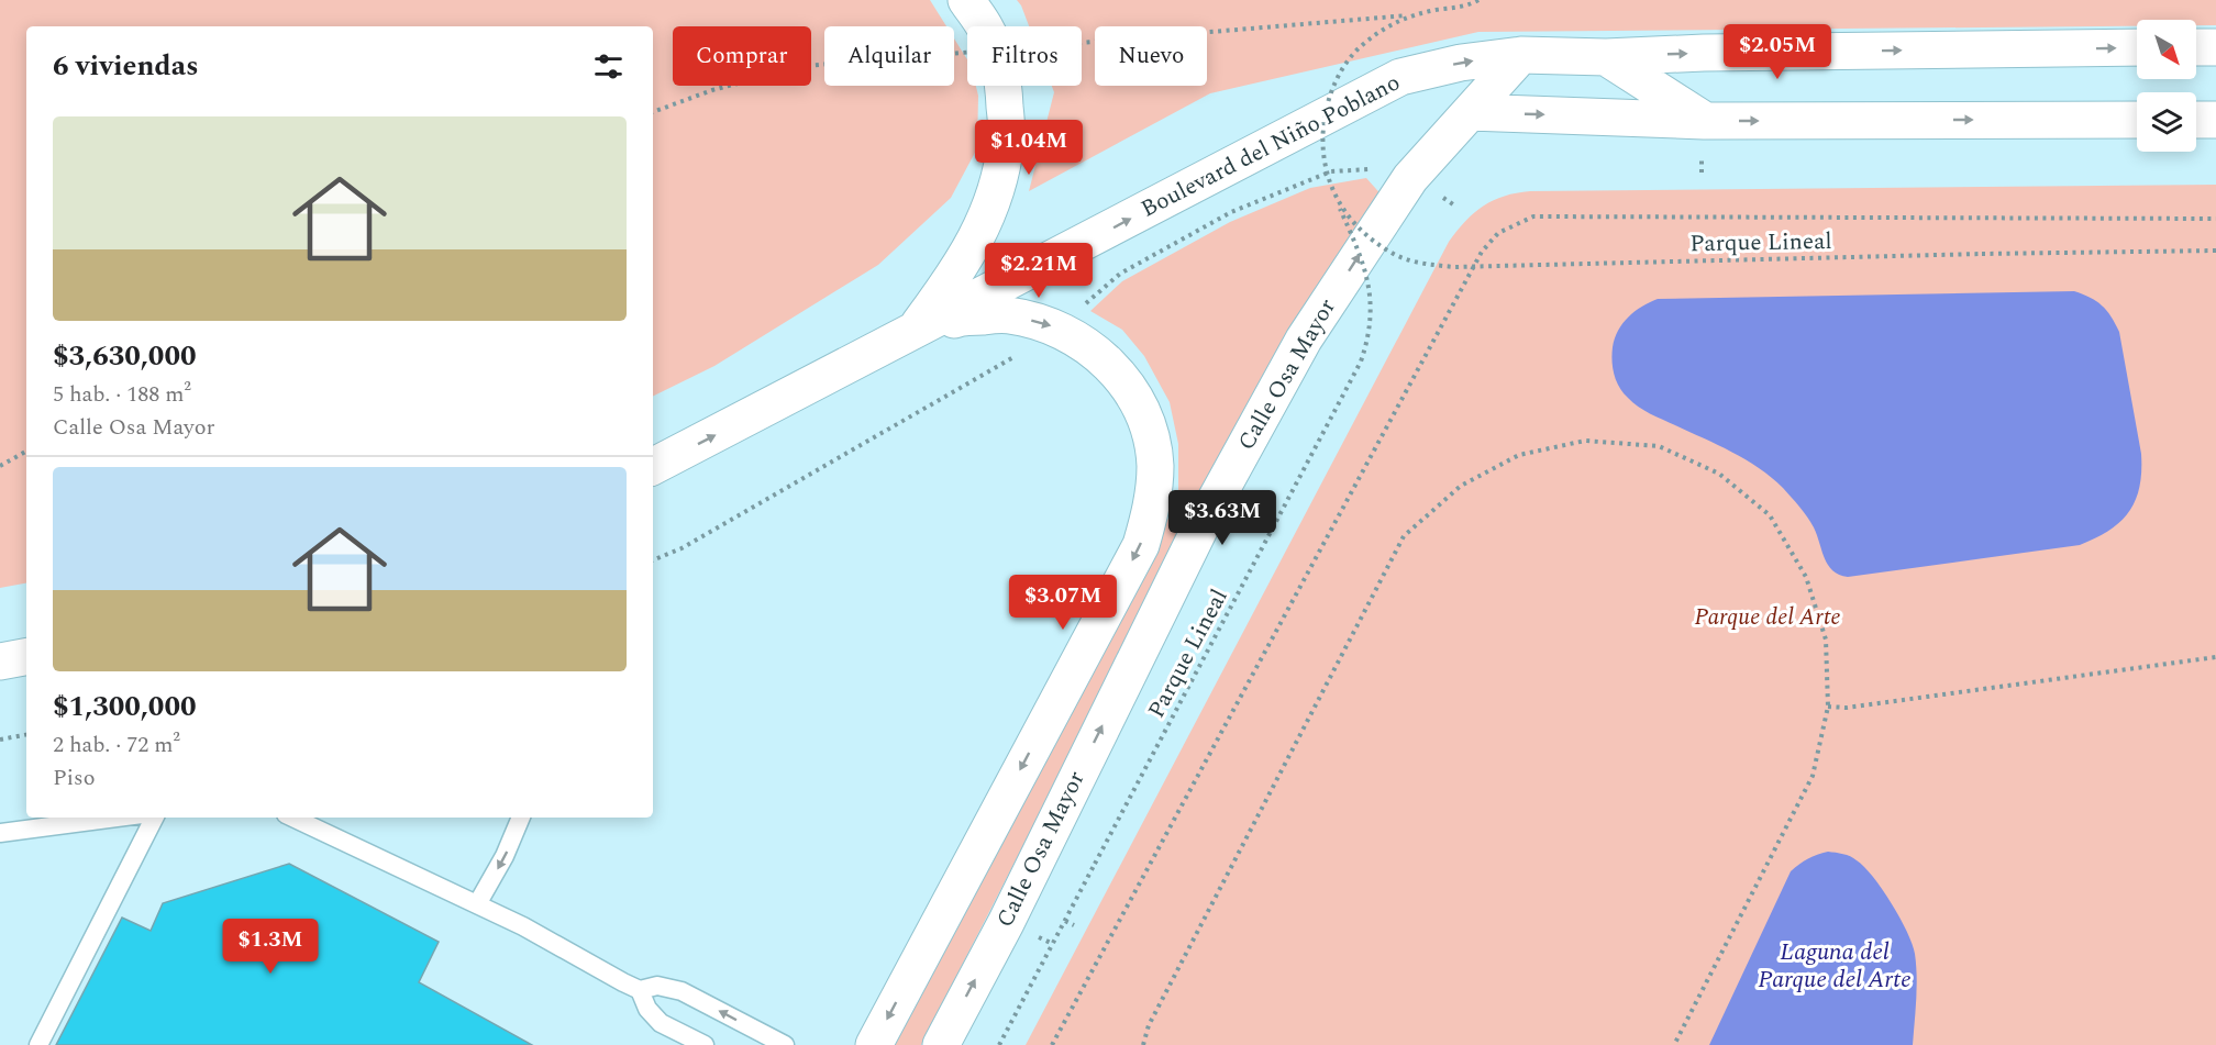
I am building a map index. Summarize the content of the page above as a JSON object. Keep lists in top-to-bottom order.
{
  "streets": {
    "street": ["Boulevard del Niño Poblano", "Calle Osa Mayor"],
    "path": ["Parque Lineal"]
  },
  "crossings": [
    ["Boulevard del Niño Poblano", "Calle Osa Mayor"]
  ],
  "one_way": ["Calle Osa Mayor"],
  "water": ["Laguna del Parque del Arte"],
  "parks": ["Parque del Arte"],
  "north": "bottom right",
  "page": {
    "price": [
      "$2.05M",
      "$1.04M",
      "$2.21M",
      "$3.63M",
      "$3.07M",
      "$1.3M"
    ],
    "chip": [
      "Comprar",
      "Alquilar",
      "Filtros",
      "Nuevo"
    ],
    "heading": "6 viviendas",
    "list": [
      {
        "name": "$3,630,000",
        "note": "5 hab. · 188 m² · Calle Osa Mayor"
      },
      {
        "name": "$1,300,000",
        "note": "2 hab. · 72 m² · Piso"
      }
    ]
  }
}
